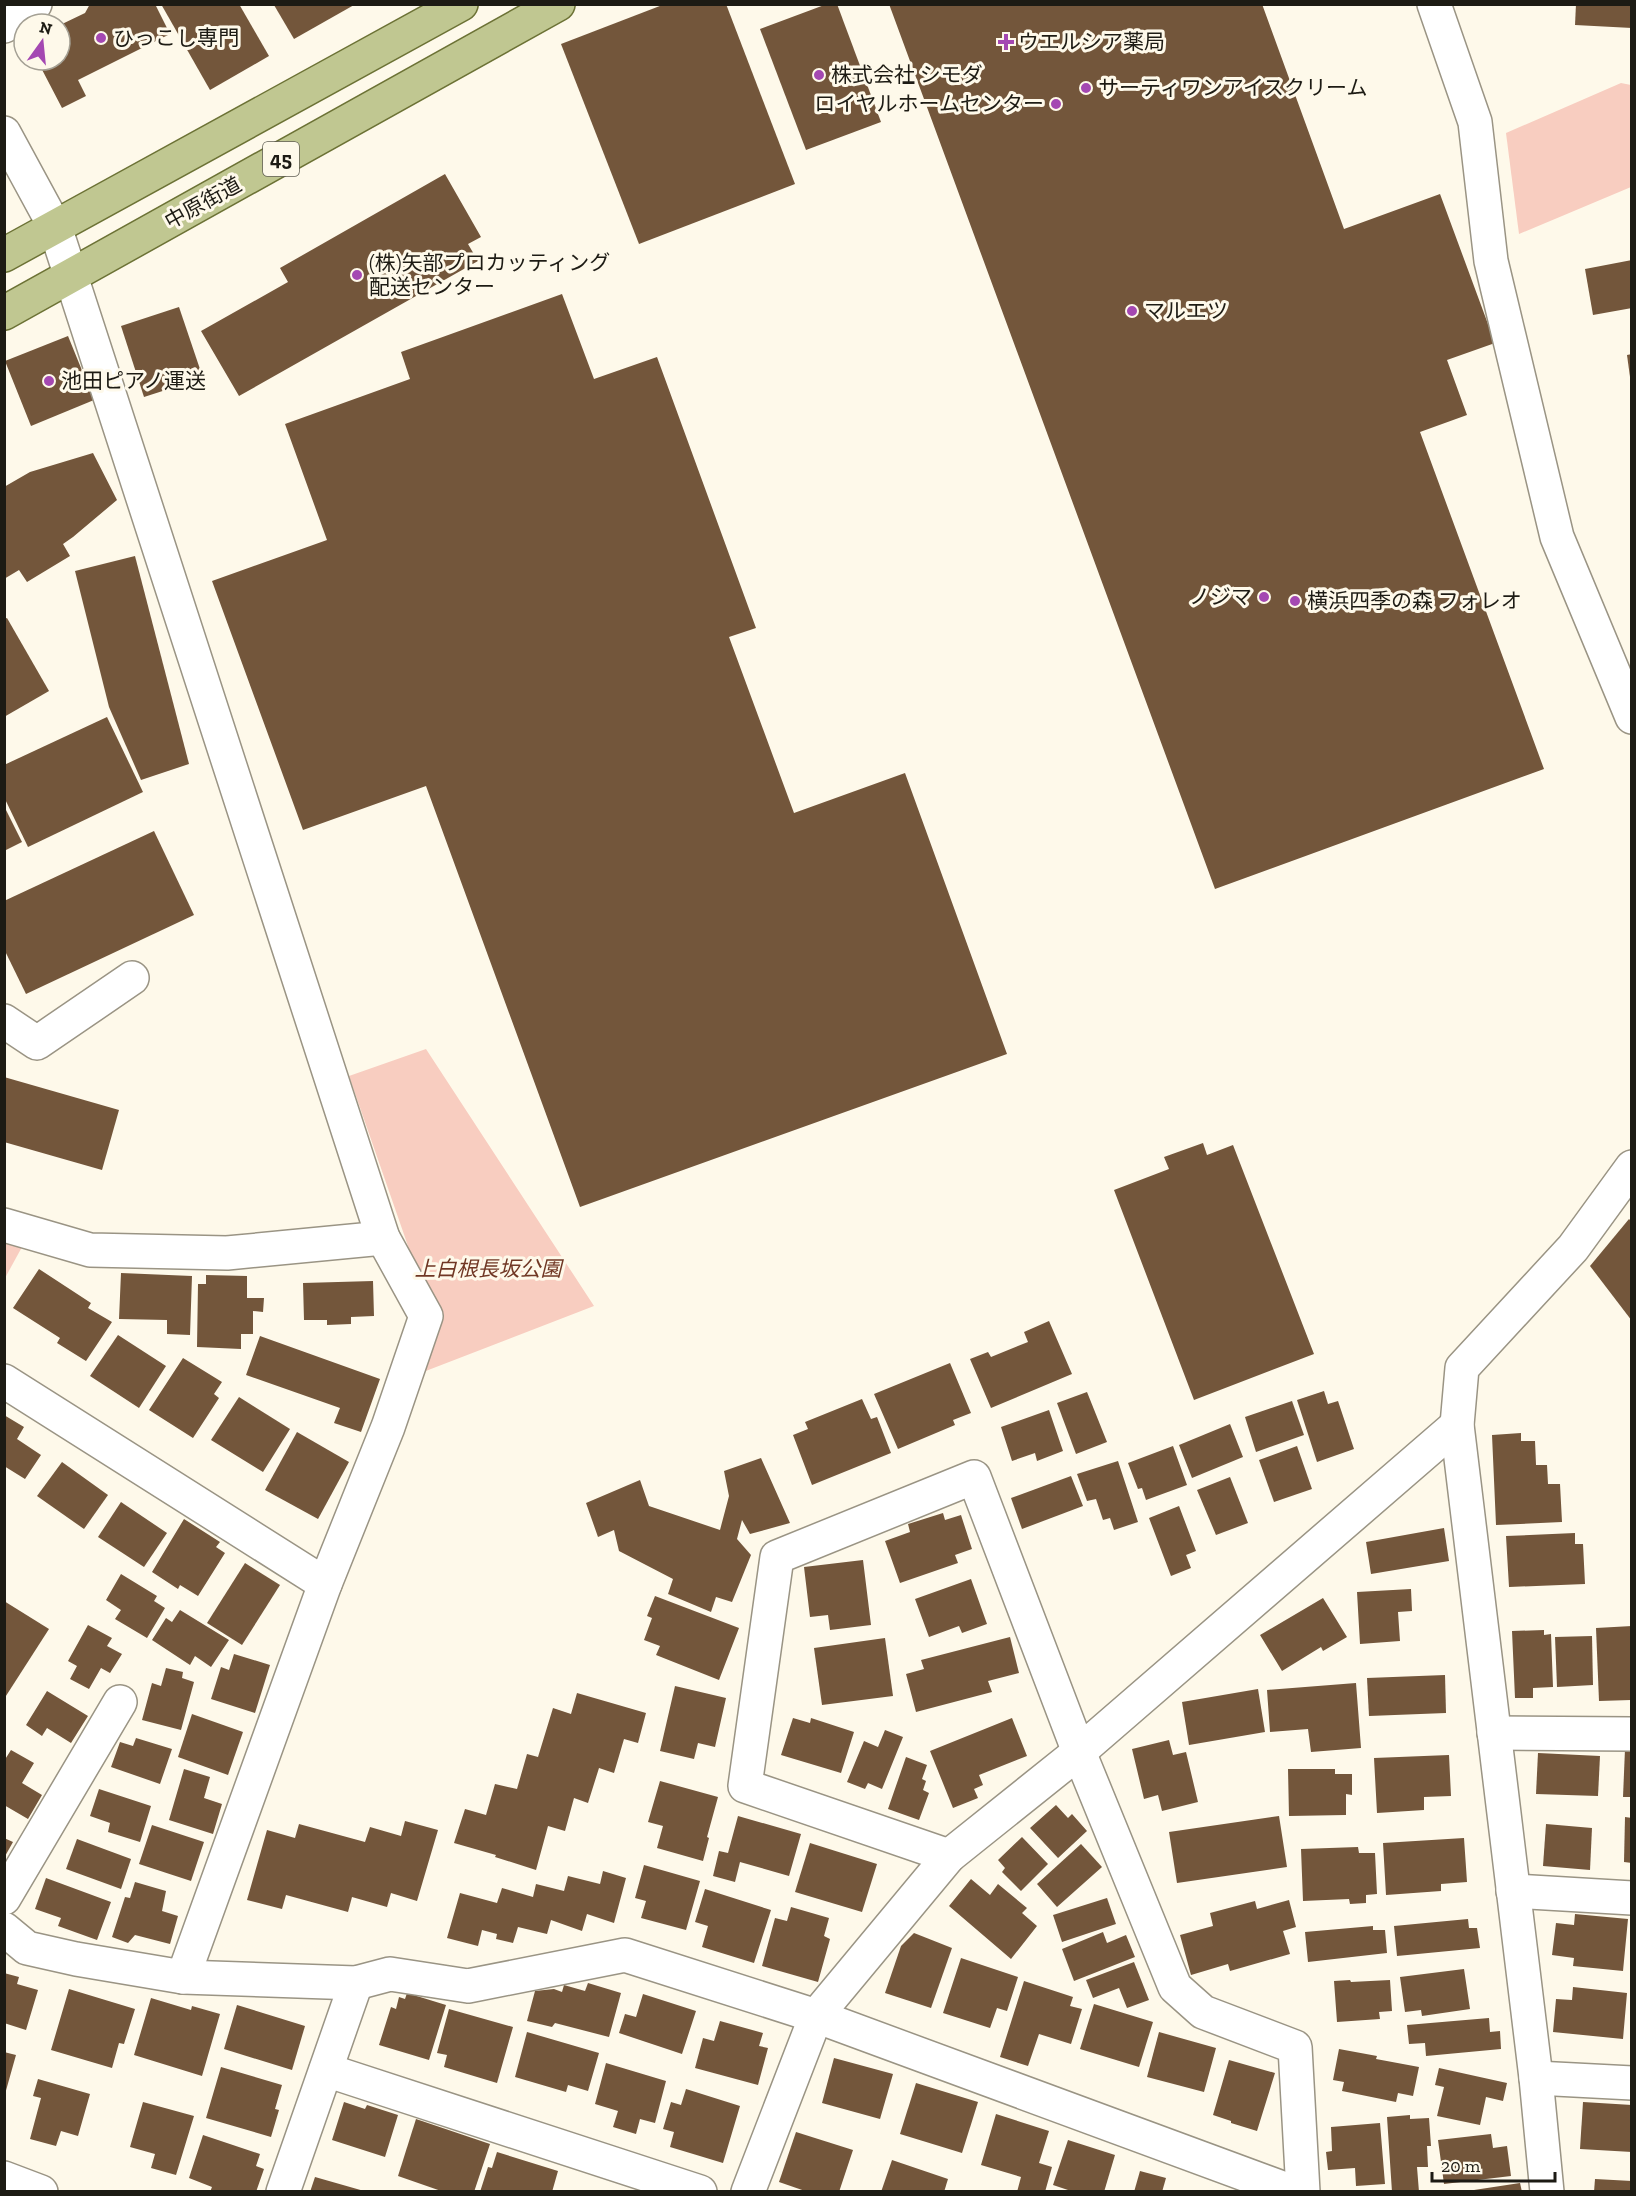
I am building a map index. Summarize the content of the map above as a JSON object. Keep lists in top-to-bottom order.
{
  "streets": {
    "main road": ["45", "中原街道"]
  },
  "parks": ["上白根長坂公園"],
  "places": {
    "other": [
      "ひっこし専門",
      "株式会社 シモダ",
      "サーティワンアイスクリーム",
      "ロイヤルホームセンター",
      "(株)矢部プロカッティング 配送センター",
      "マルエツ",
      "池田ピアノ運送",
      "ノジマ",
      "横浜四季の森 フォレオ"
    ],
    "health": ["ウエルシア薬局"]
  },
  "scale_bar": "20 m",
  "north": "top"
}
